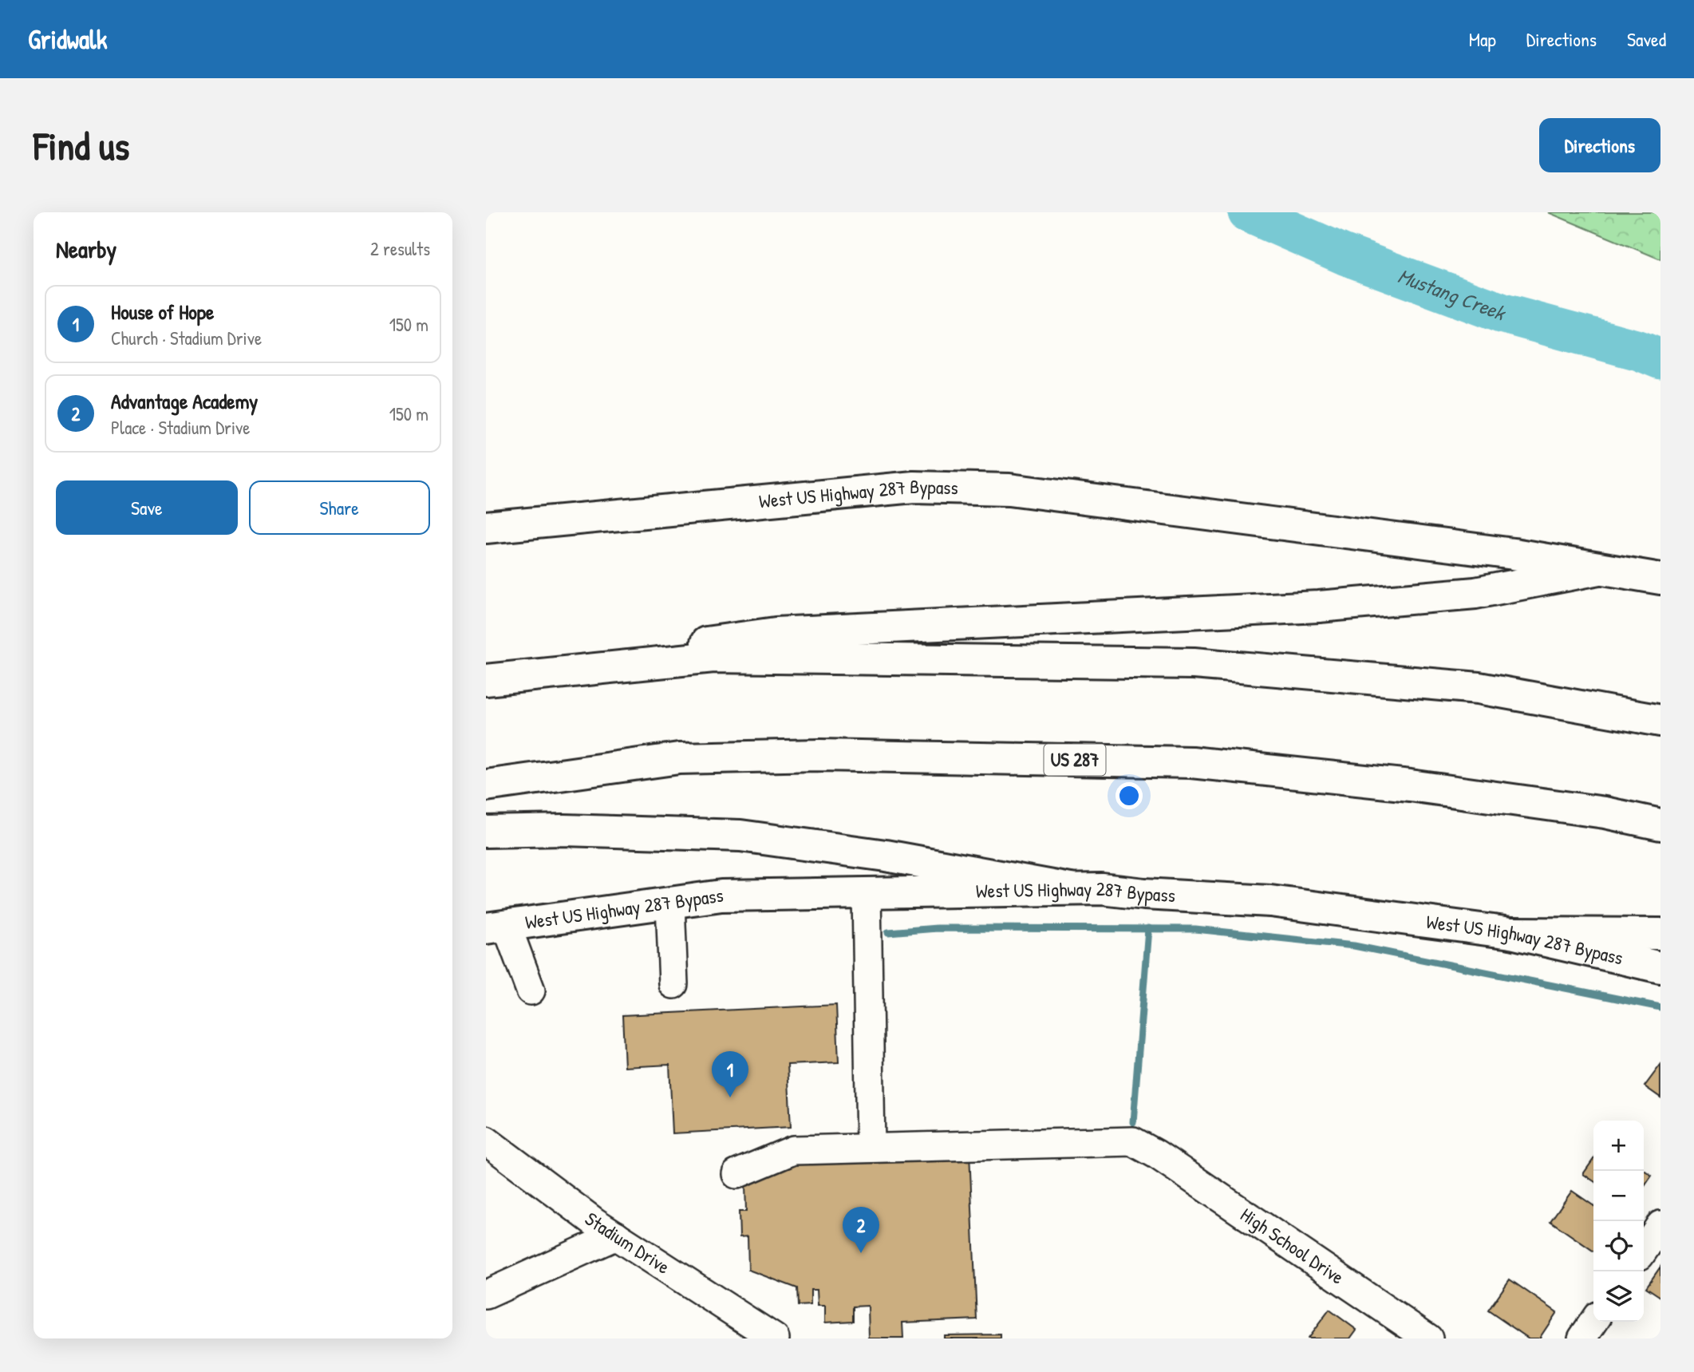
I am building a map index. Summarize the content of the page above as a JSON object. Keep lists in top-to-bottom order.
{
  "streets": {
    "main road": ["West US Highway 287 Bypass", "US 287"],
    "street": ["Stadium Drive", "High School Drive"]
  },
  "water": ["Mustang Creek"],
  "page": {
    "header": "Gridwalk",
    "nav": ["Map", "Directions", "Saved"],
    "buttons": [
      "Directions",
      ["Save", "Share"]
    ],
    "title": "Find us",
    "heading": ["Nearby", "2 results"],
    "list": [
      {
        "mark": "1",
        "name": "House of Hope",
        "note": "Church · Stadium Drive",
        "value": "150 m"
      },
      {
        "mark": "2",
        "name": "Advantage Academy",
        "note": "Place · Stadium Drive",
        "value": "150 m"
      }
    ],
    "pins": ["1", "2"],
    "map_buttons": ["+", "−"]
  }
}
